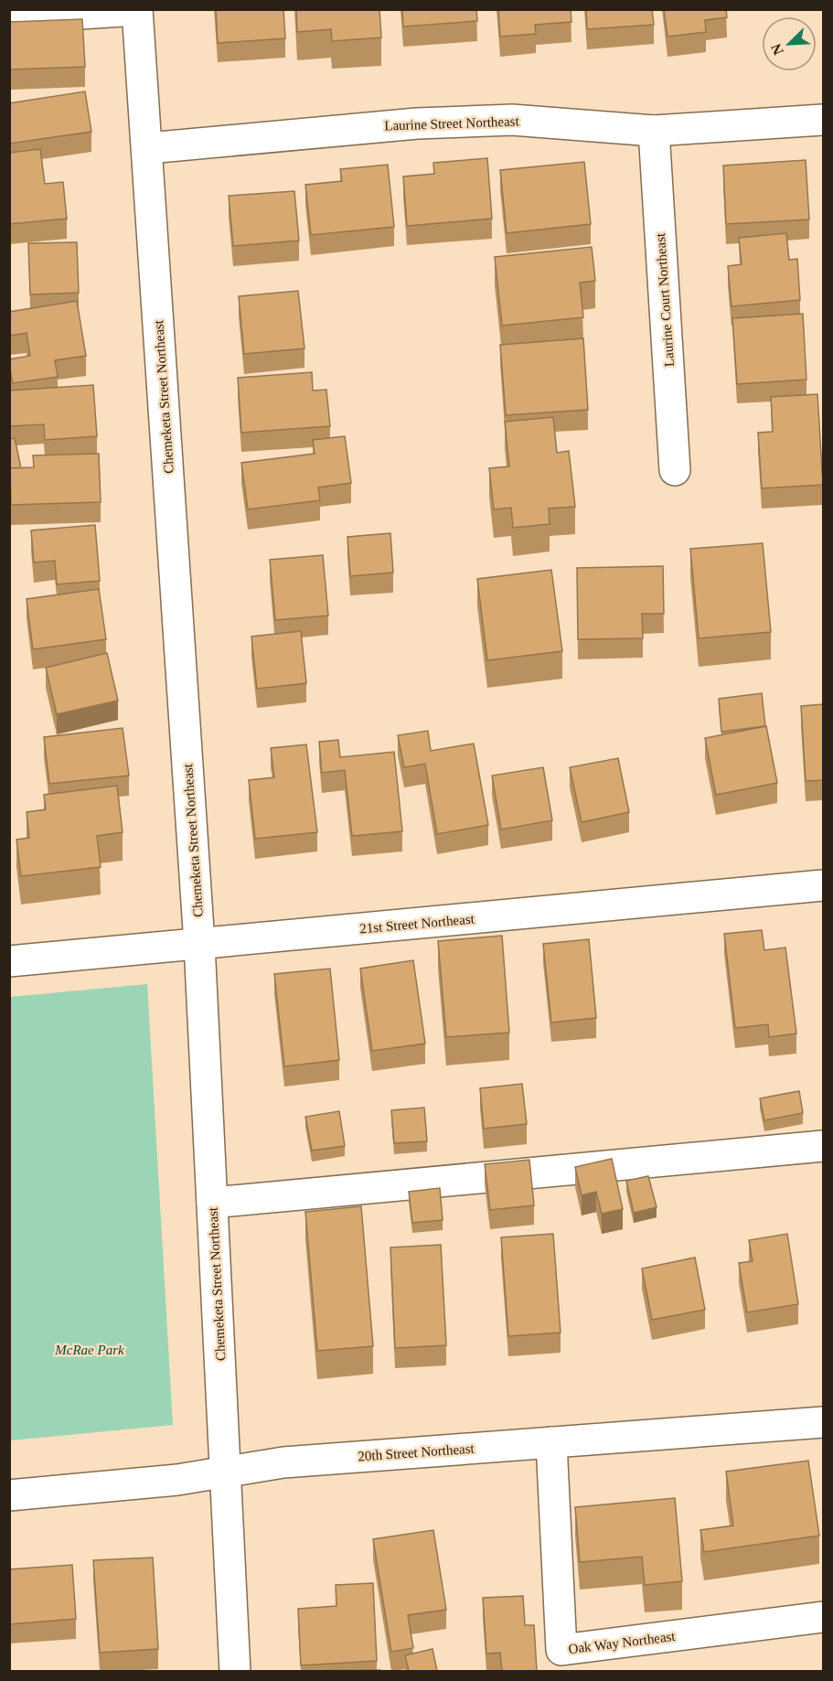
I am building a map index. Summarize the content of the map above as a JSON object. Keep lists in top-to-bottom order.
{
  "streets": {
    "street": [
      "Laurine Street Northeast",
      "Laurine Court Northeast",
      "Chemeketa Street Northeast",
      "21st Street Northeast",
      "20th Street Northeast",
      "Oak Way Northeast"
    ]
  },
  "crossings": [
    ["Laurine Street Northeast", "Laurine Court Northeast"],
    ["Laurine Street Northeast", "Chemeketa Street Northeast"],
    ["Chemeketa Street Northeast", "21st Street Northeast"],
    ["Chemeketa Street Northeast", "20th Street Northeast"],
    ["20th Street Northeast", "Oak Way Northeast"]
  ],
  "parks": ["McRae Park"],
  "north": "bottom left"
}
